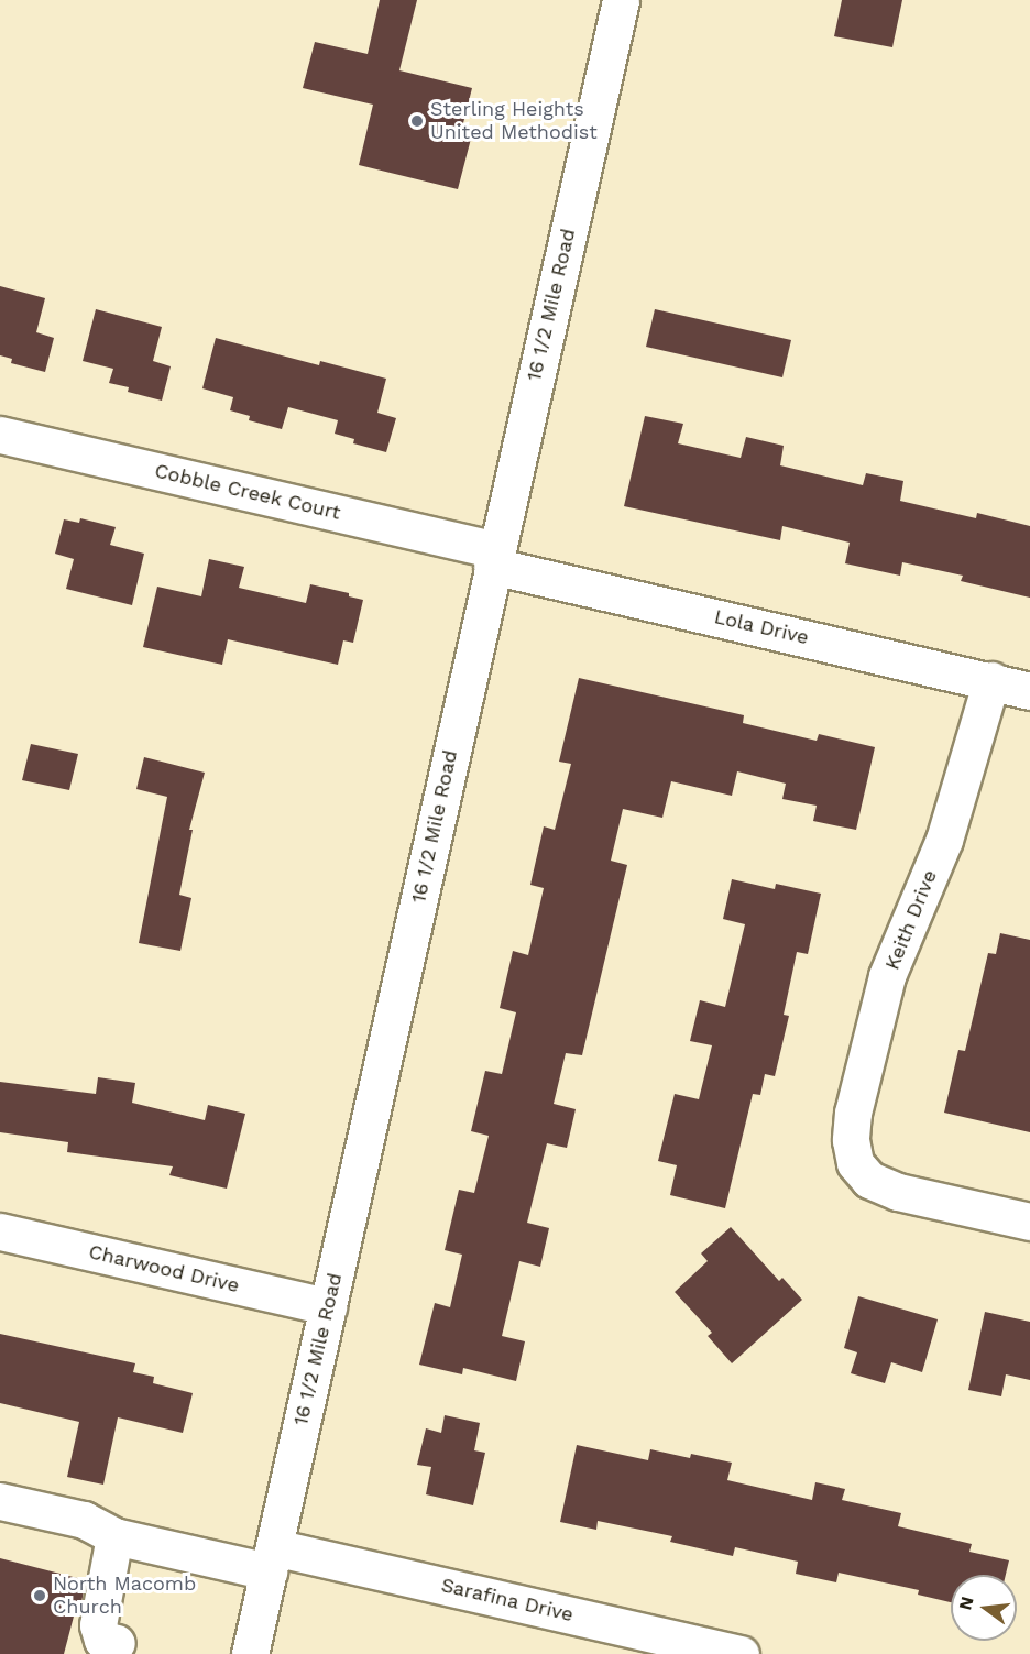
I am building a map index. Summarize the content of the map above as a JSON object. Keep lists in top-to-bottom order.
{
  "streets": {
    "street": [
      "16 1/2 Mile Road",
      "Cobble Creek Court",
      "Lola Drive",
      "Keith Drive",
      "Charwood Drive",
      "Sarafina Drive"
    ]
  },
  "crossings": [
    ["16 1/2 Mile Road", "Cobble Creek Court"],
    ["16 1/2 Mile Road", "Lola Drive"],
    ["16 1/2 Mile Road", "Charwood Drive"],
    ["16 1/2 Mile Road", "Sarafina Drive"],
    ["Cobble Creek Court", "Lola Drive"],
    ["Lola Drive", "Keith Drive"]
  ],
  "places": ["Sterling Heights United Methodist", "North Macomb Church"],
  "north": "left"
}
